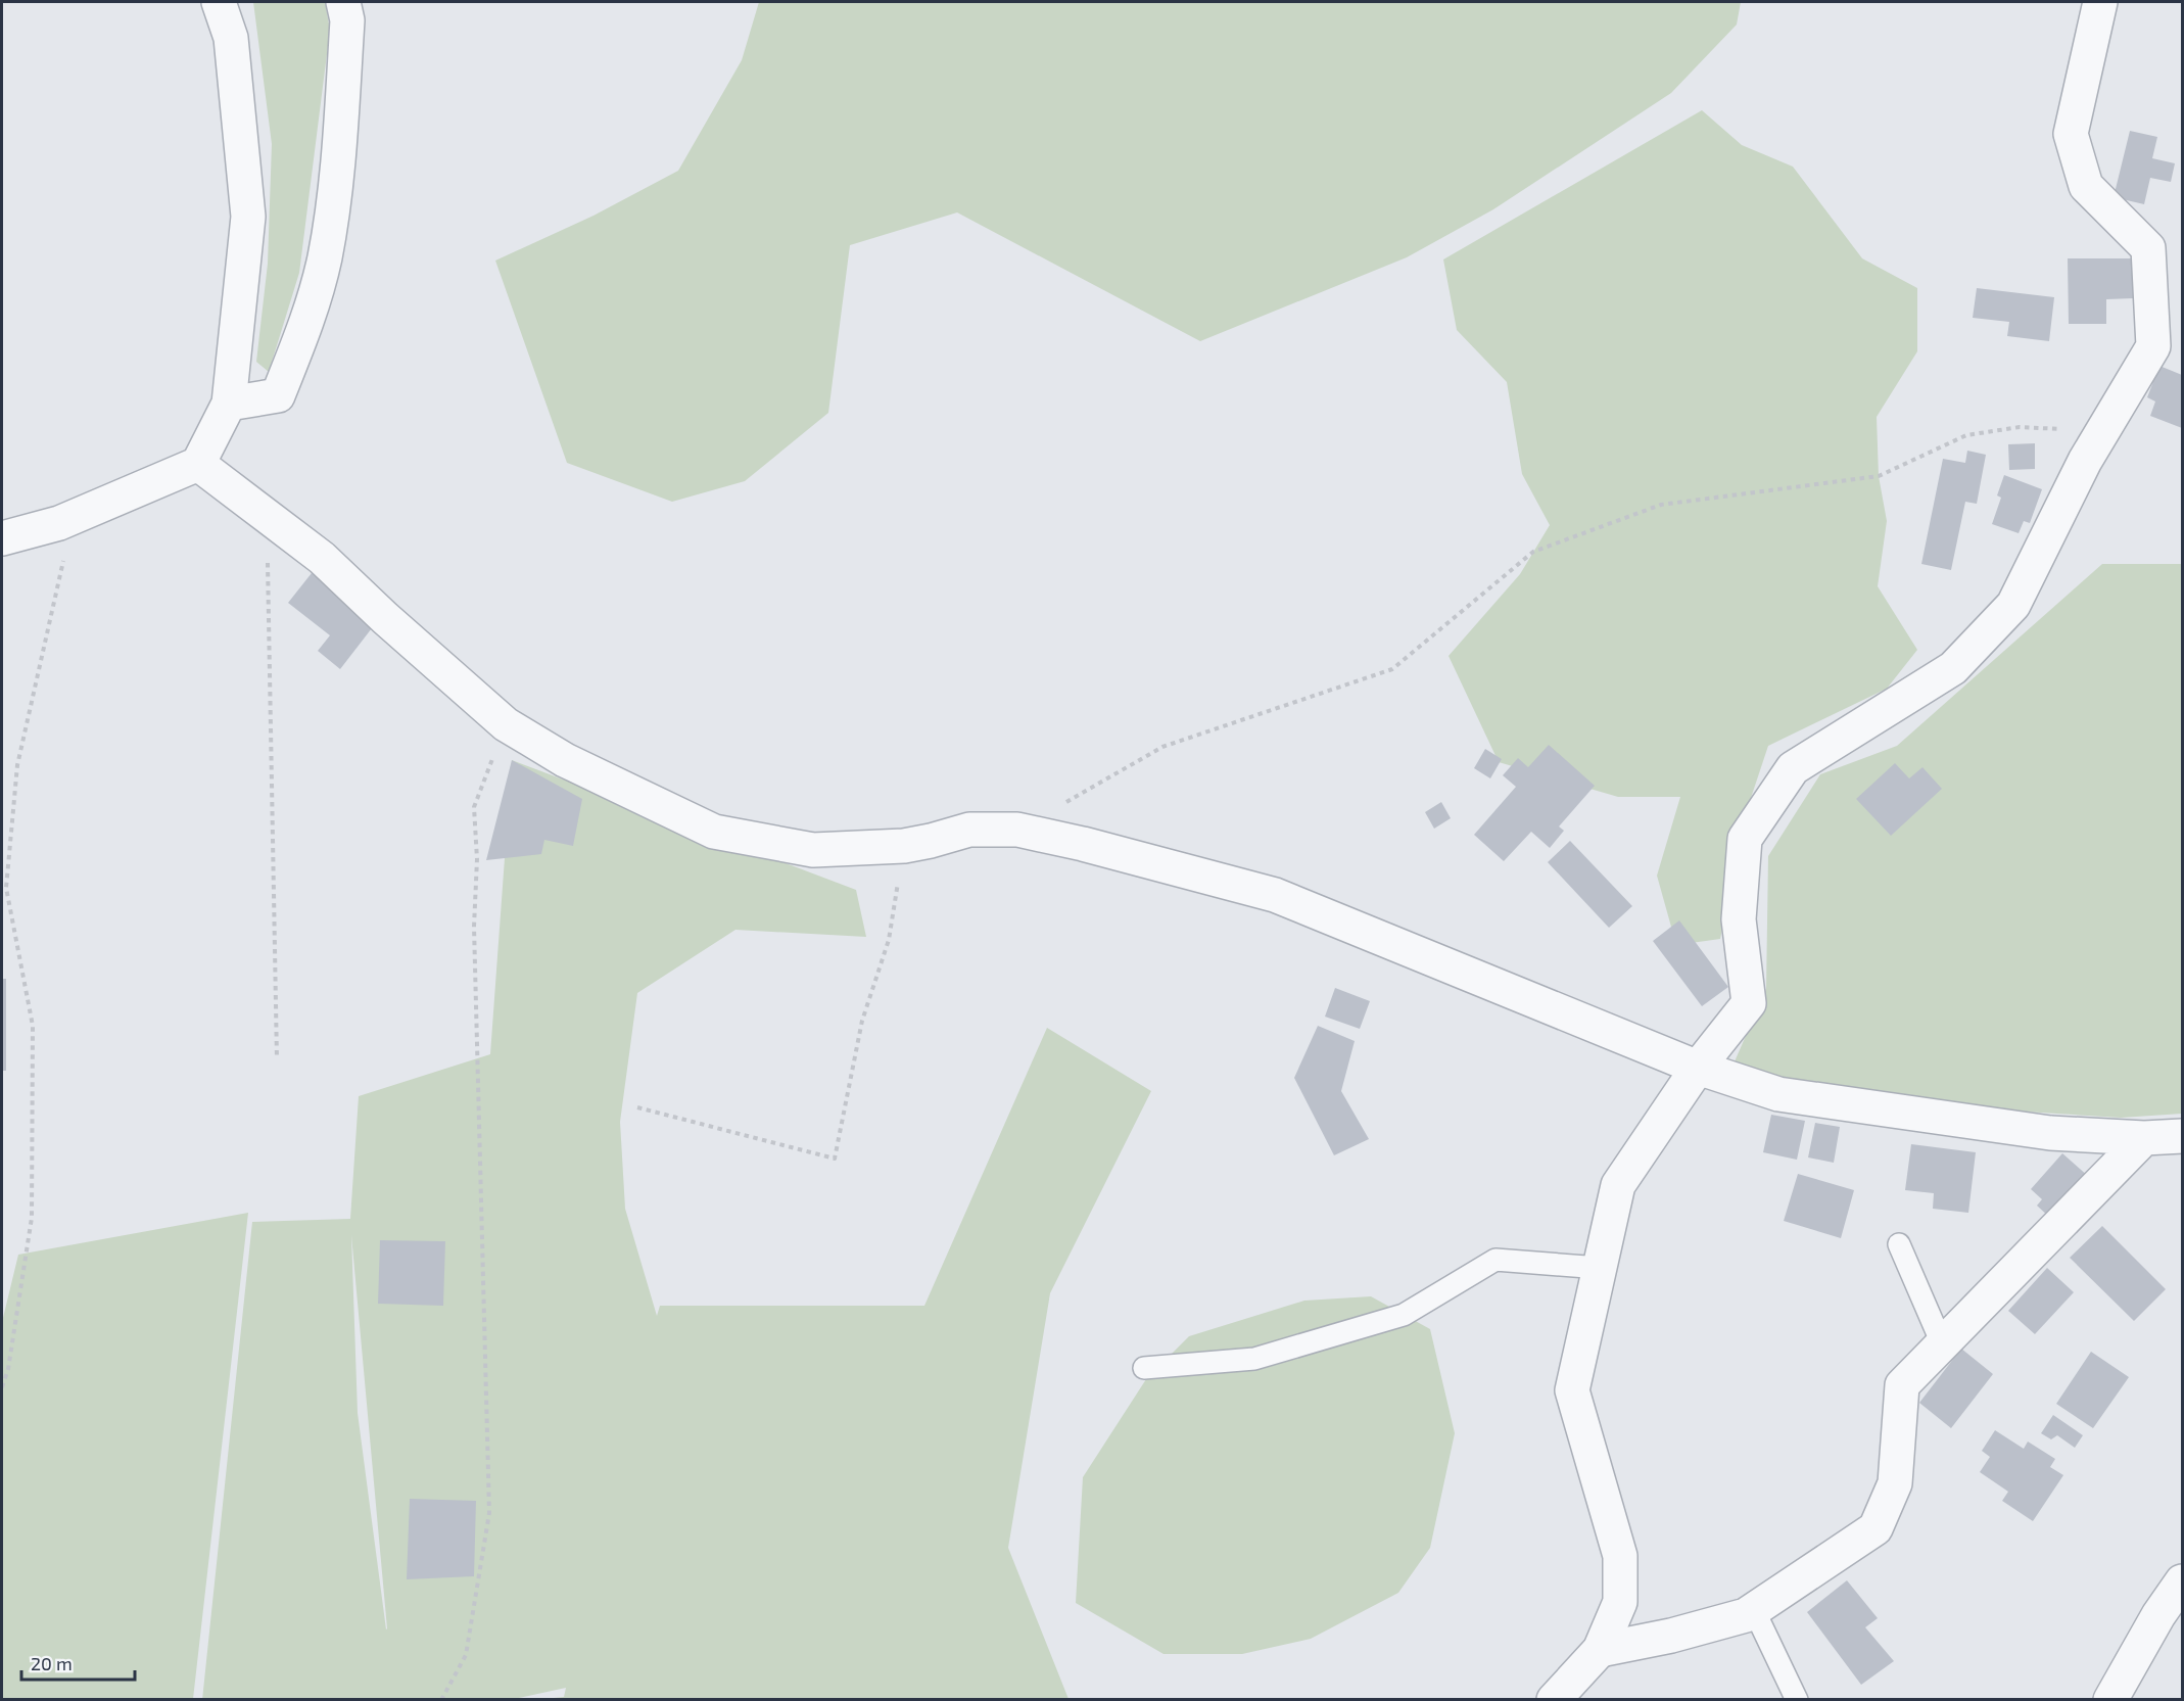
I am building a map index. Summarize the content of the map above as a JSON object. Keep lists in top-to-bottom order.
{
  "scale_bar": "20 m"
}
